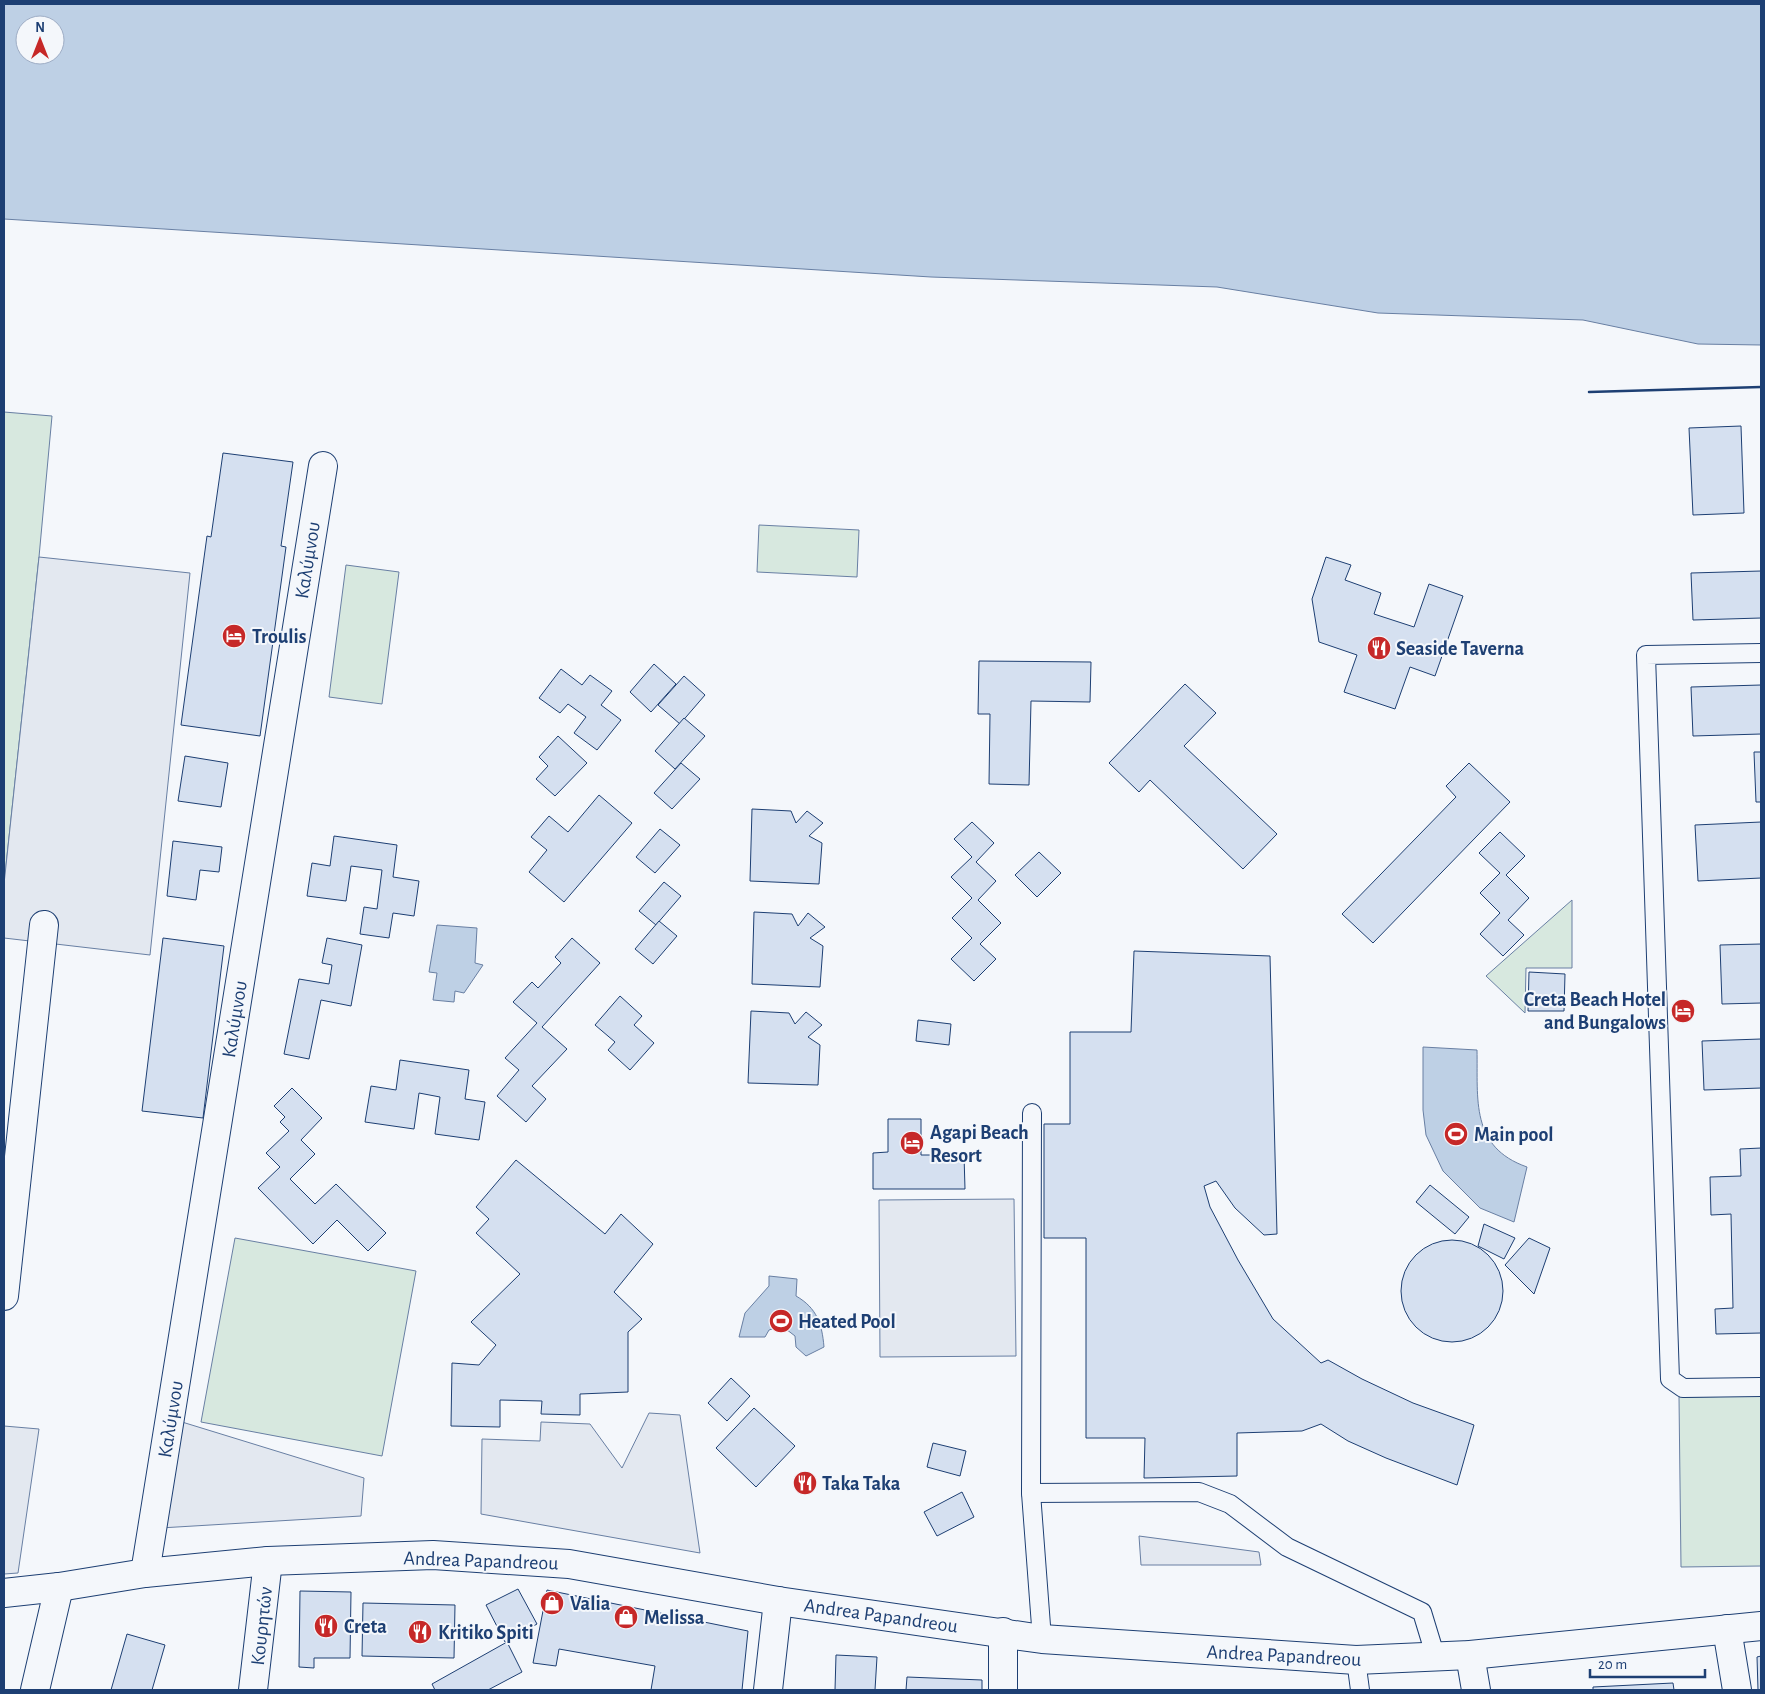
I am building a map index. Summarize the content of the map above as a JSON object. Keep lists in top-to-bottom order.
{
  "streets": {
    "street": ["Καλύμνου", "Andrea Papandreou", "Κουρητών"]
  },
  "crossings": [
    ["Καλύμνου", "Andrea Papandreou"],
    ["Andrea Papandreou", "Κουρητών"]
  ],
  "places": {
    "hotel": ["Troulis", "Creta Beach Hotel and Bungalows", "Agapi Beach Resort"],
    "restaurant": [
      "Seaside Taverna",
      "Taka Taka",
      "Creta",
      "Kritiko Spiti"
    ],
    "sports": ["Main pool", "Heated Pool"],
    "shop": ["Valia", "Melissa"]
  },
  "scale_bar": "20 m",
  "north": "top"
}
